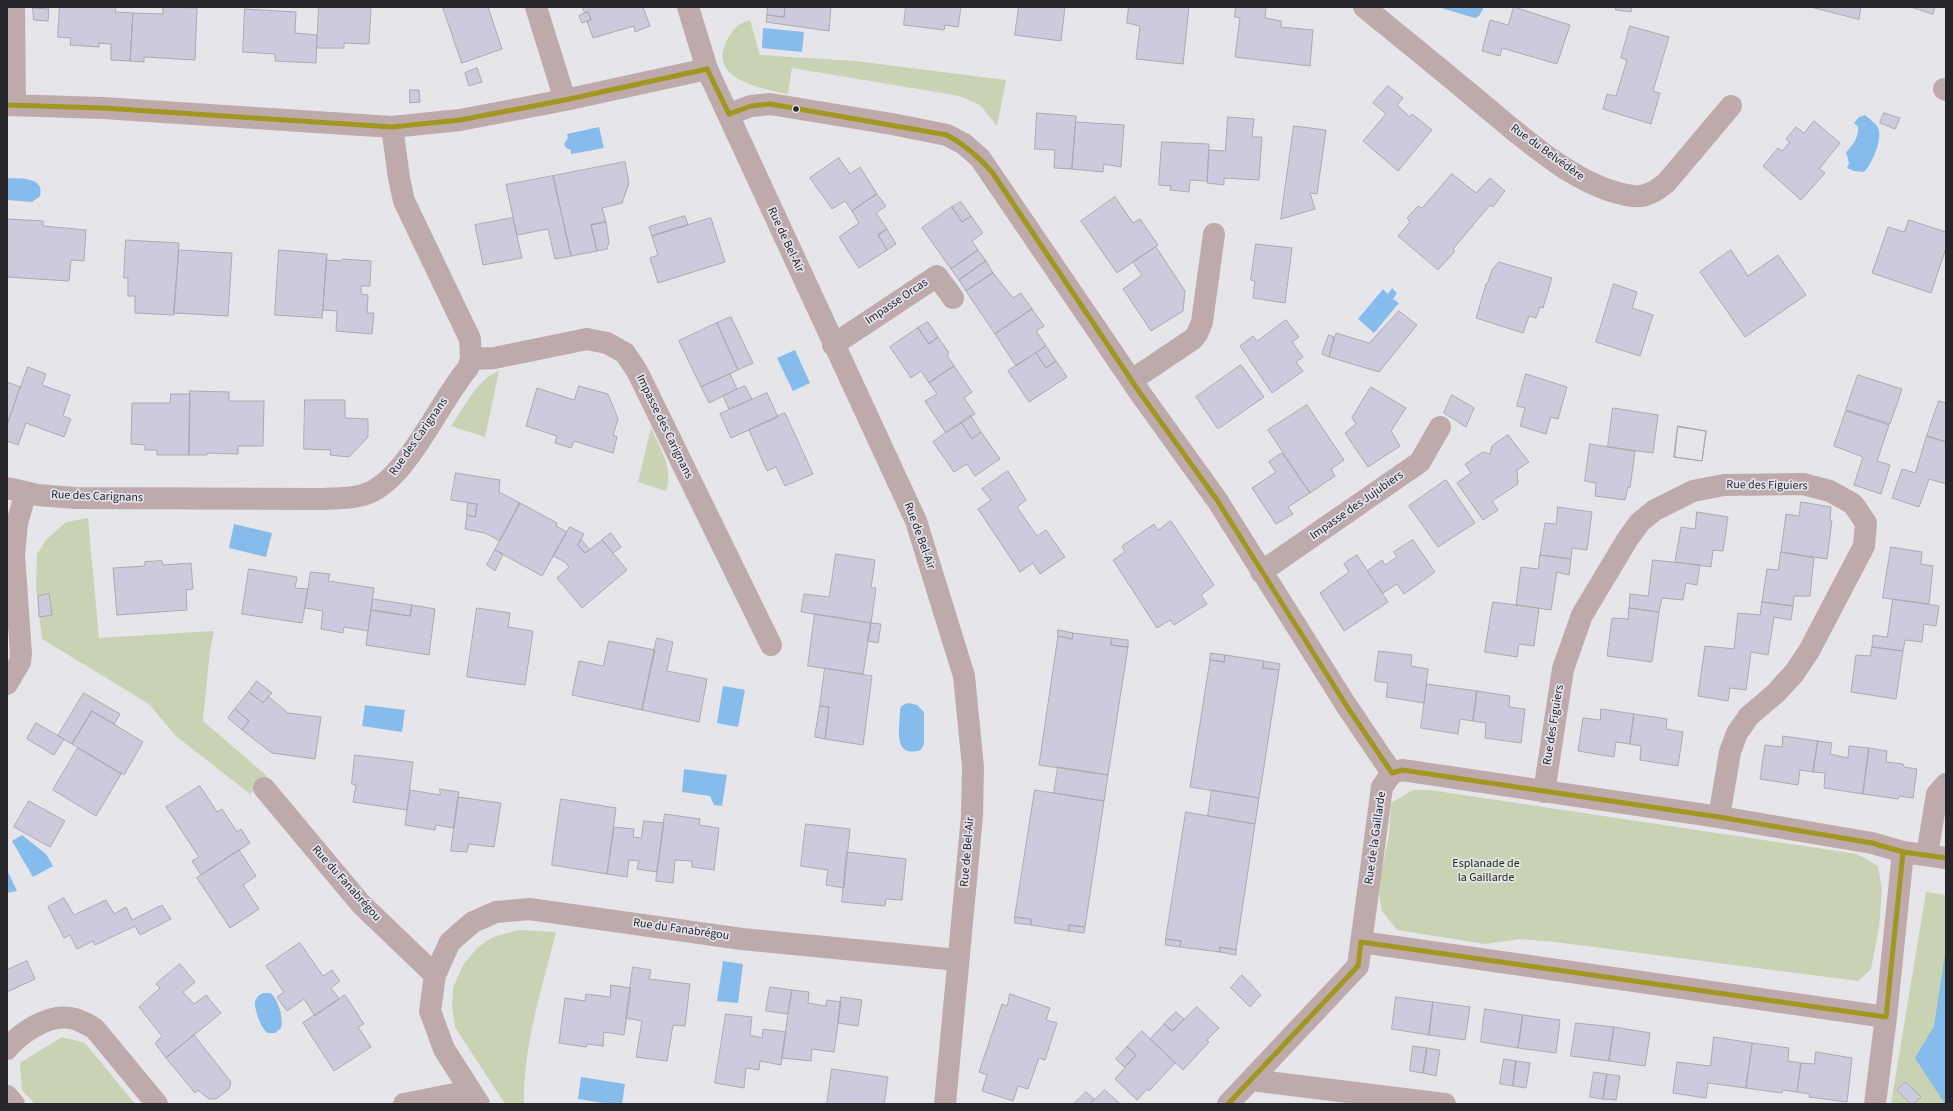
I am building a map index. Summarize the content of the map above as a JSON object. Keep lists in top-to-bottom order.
{
  "streets": {
    "street": [
      "Rue du Belvédère",
      "Rue de Bel-Air",
      "Impasse Orcas",
      "Impasse des Carignans",
      "Rue des Carignans",
      "Rue des Figuiers",
      "Impasse des Jujubiers",
      "Rue de la Gaillarde",
      "Rue du Fanabrégou"
    ]
  },
  "crossings": [
    ["Rue de Bel-Air", "Impasse Orcas"],
    ["Rue de Bel-Air", "Rue du Fanabrégou"],
    ["Impasse des Carignans", "Rue des Carignans"]
  ],
  "parks": ["Esplanade de la Gaillarde"]
}
